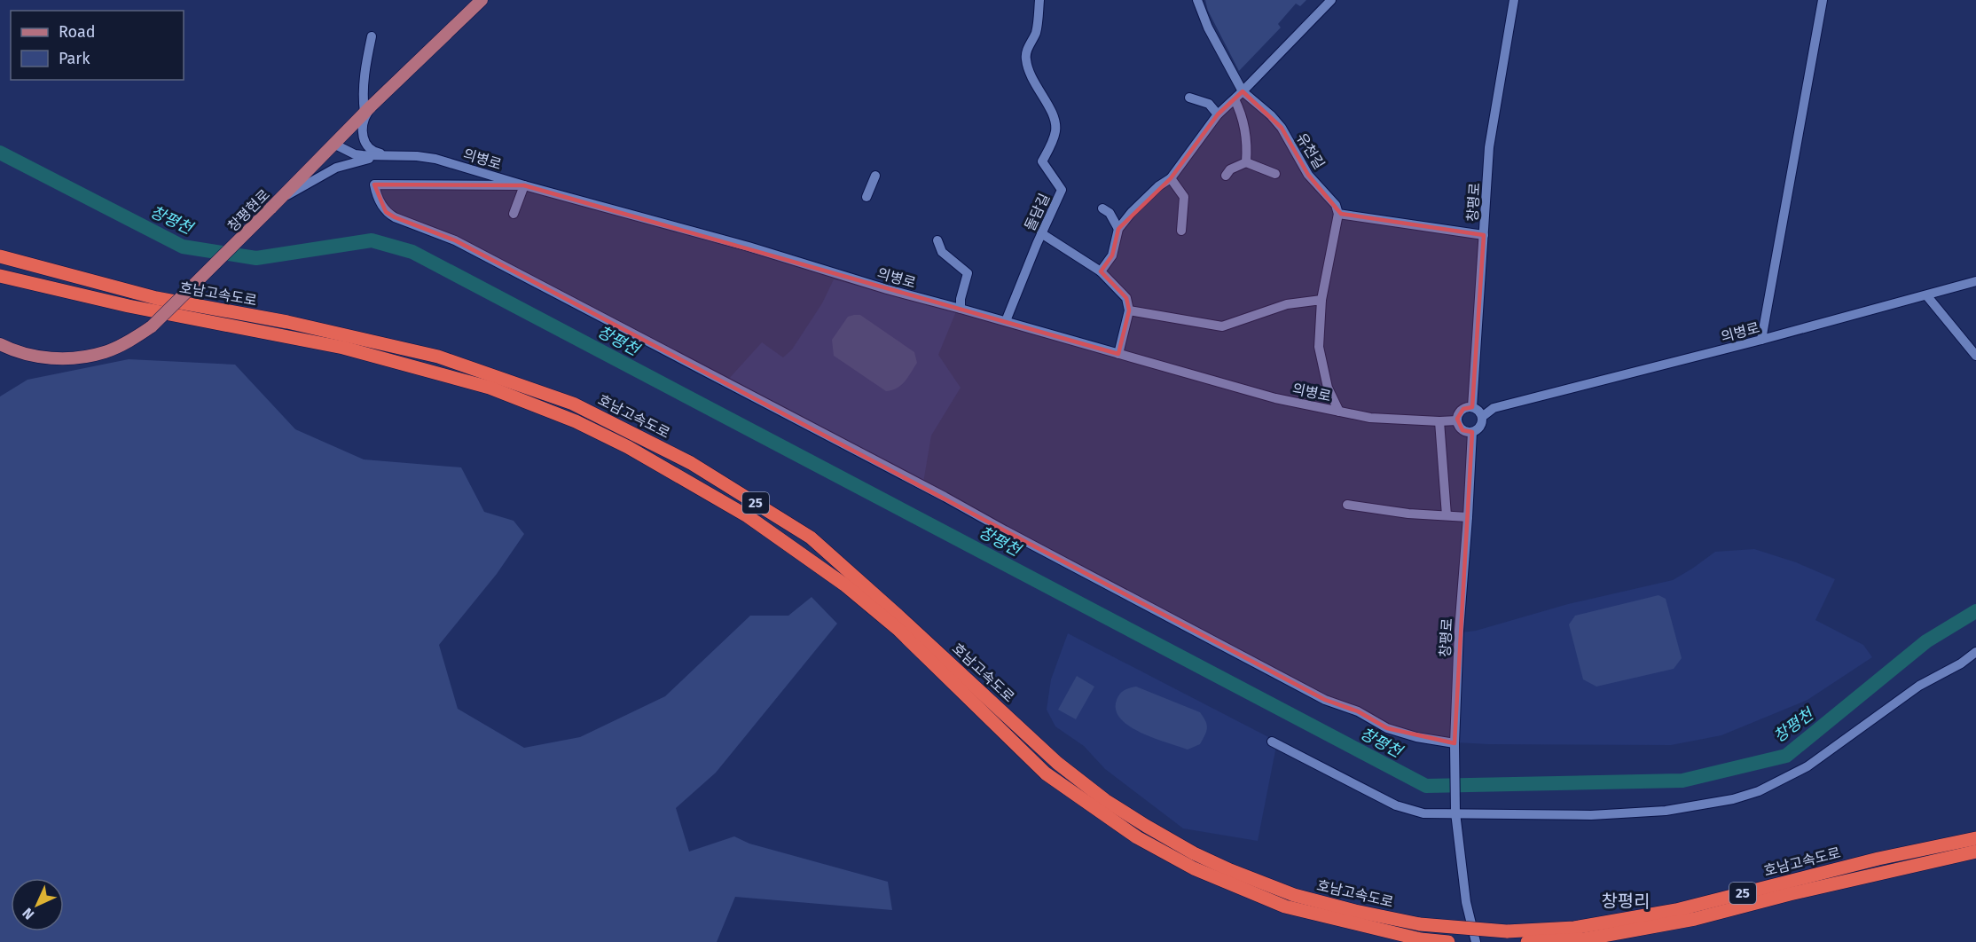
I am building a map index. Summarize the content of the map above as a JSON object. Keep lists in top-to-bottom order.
{
  "streets": {
    "highway": ["호남고속도로", "25"],
    "main road": ["창평현로"],
    "street": [
      "유천길",
      "의병로",
      "창평로",
      "돌담길"
    ]
  },
  "crossings": [
    ["의병로", "창평로"],
    ["의병로", "창평현로"],
    ["의병로", "돌담길"]
  ],
  "districts": ["창평리"],
  "water": ["창평천"],
  "legend": ["Road", "Park"],
  "north": "bottom left"
}
